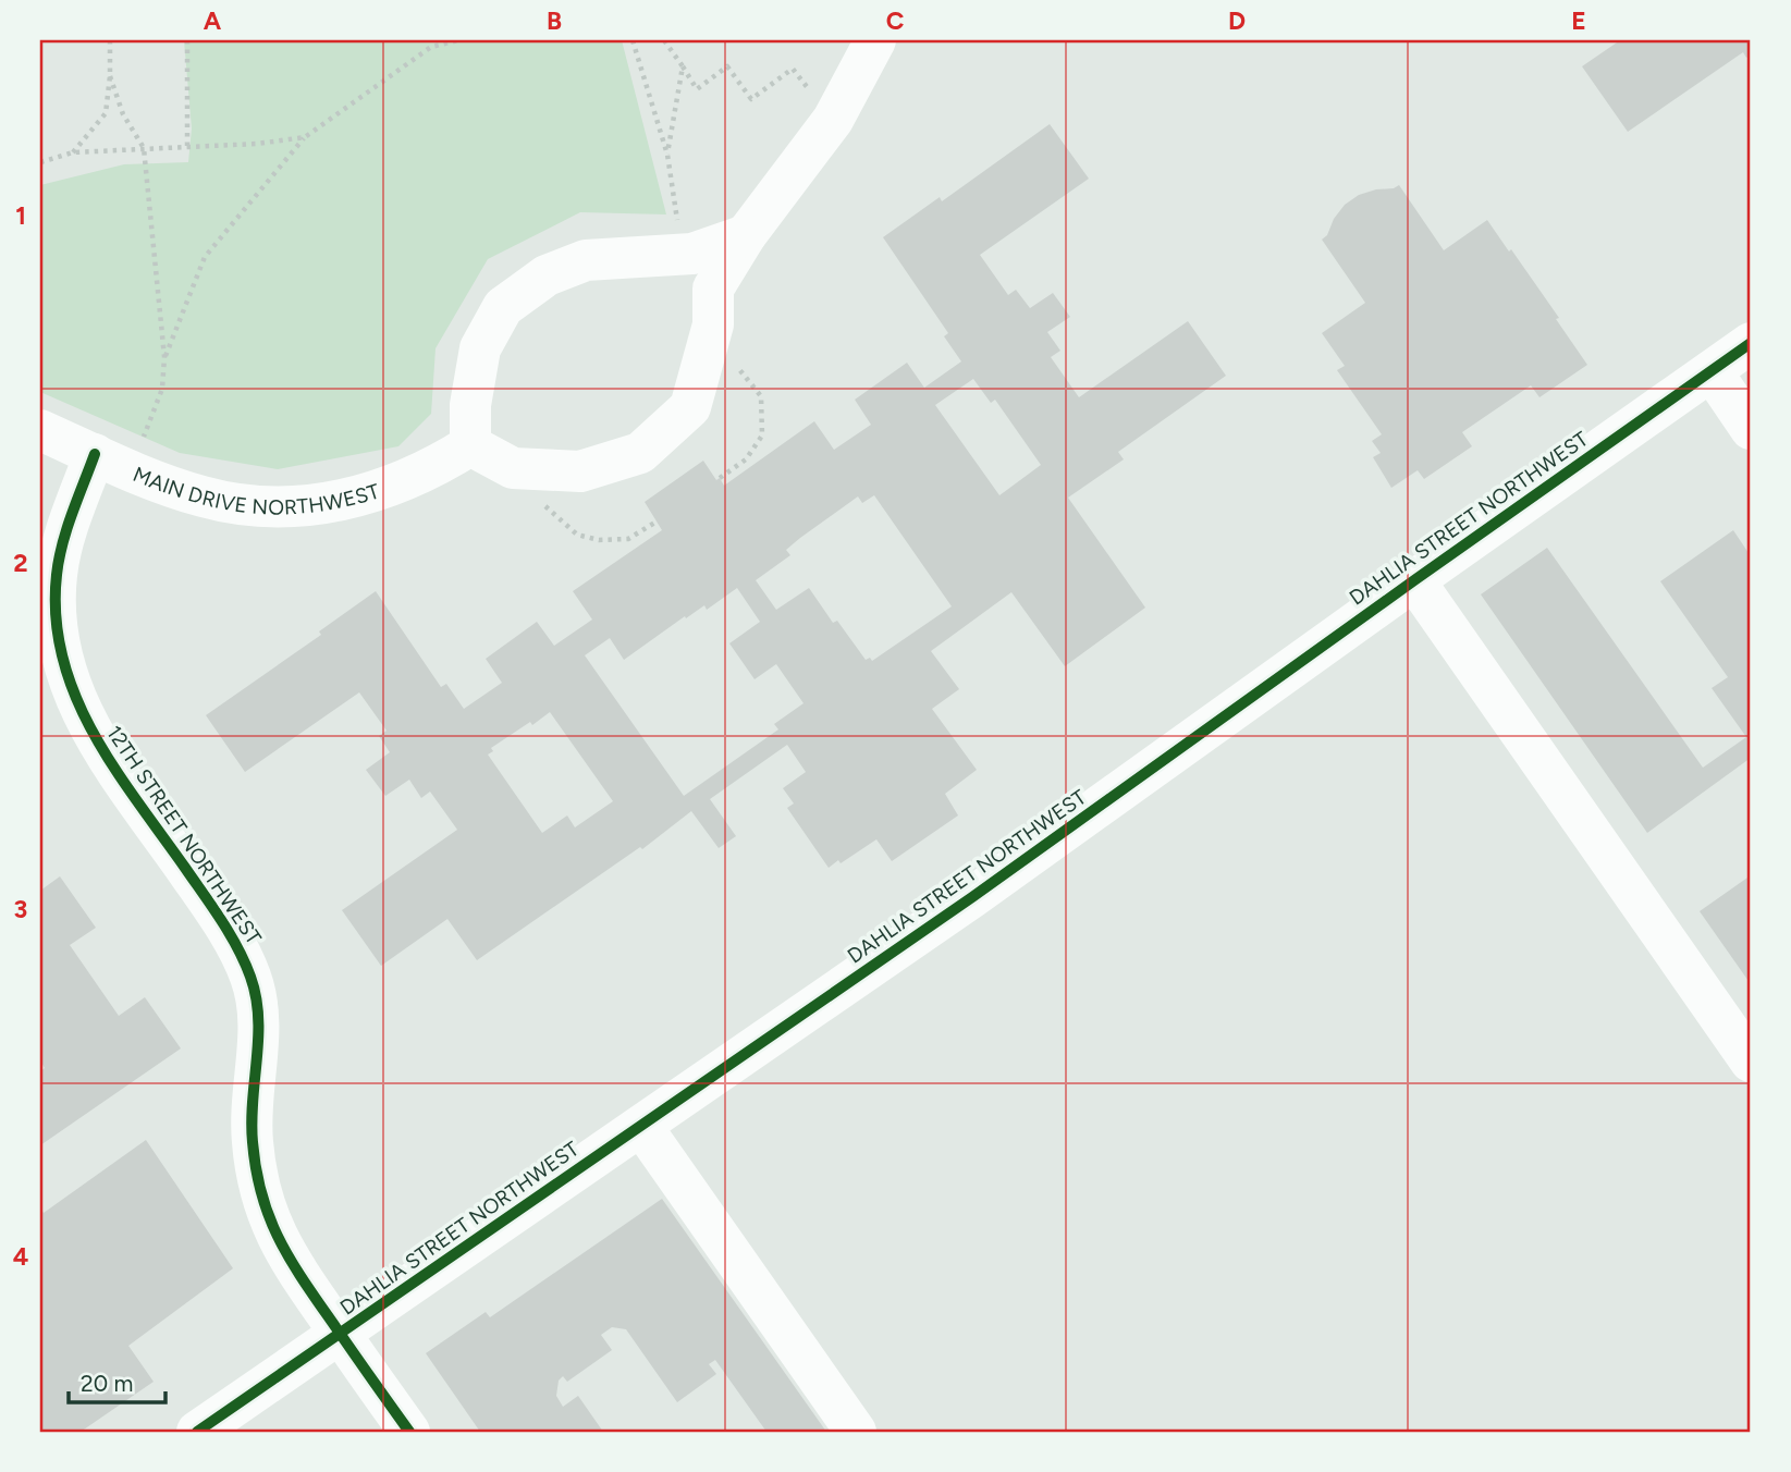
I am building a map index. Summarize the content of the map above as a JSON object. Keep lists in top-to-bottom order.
{
  "streets": {
    "street": ["MAIN DRIVE NORTHWEST", "DAHLIA STREET NORTHWEST", "12TH STREET NORTHWEST"]
  },
  "crossings": [
    ["MAIN DRIVE NORTHWEST", "12TH STREET NORTHWEST"],
    ["DAHLIA STREET NORTHWEST", "12TH STREET NORTHWEST"]
  ],
  "scale_bar": "20 m",
  "grid": {
    "columns": [
      "A",
      "B",
      "C",
      "D",
      "E"
    ],
    "rows": [
      "1",
      "2",
      "3",
      "4"
    ]
  }
}
